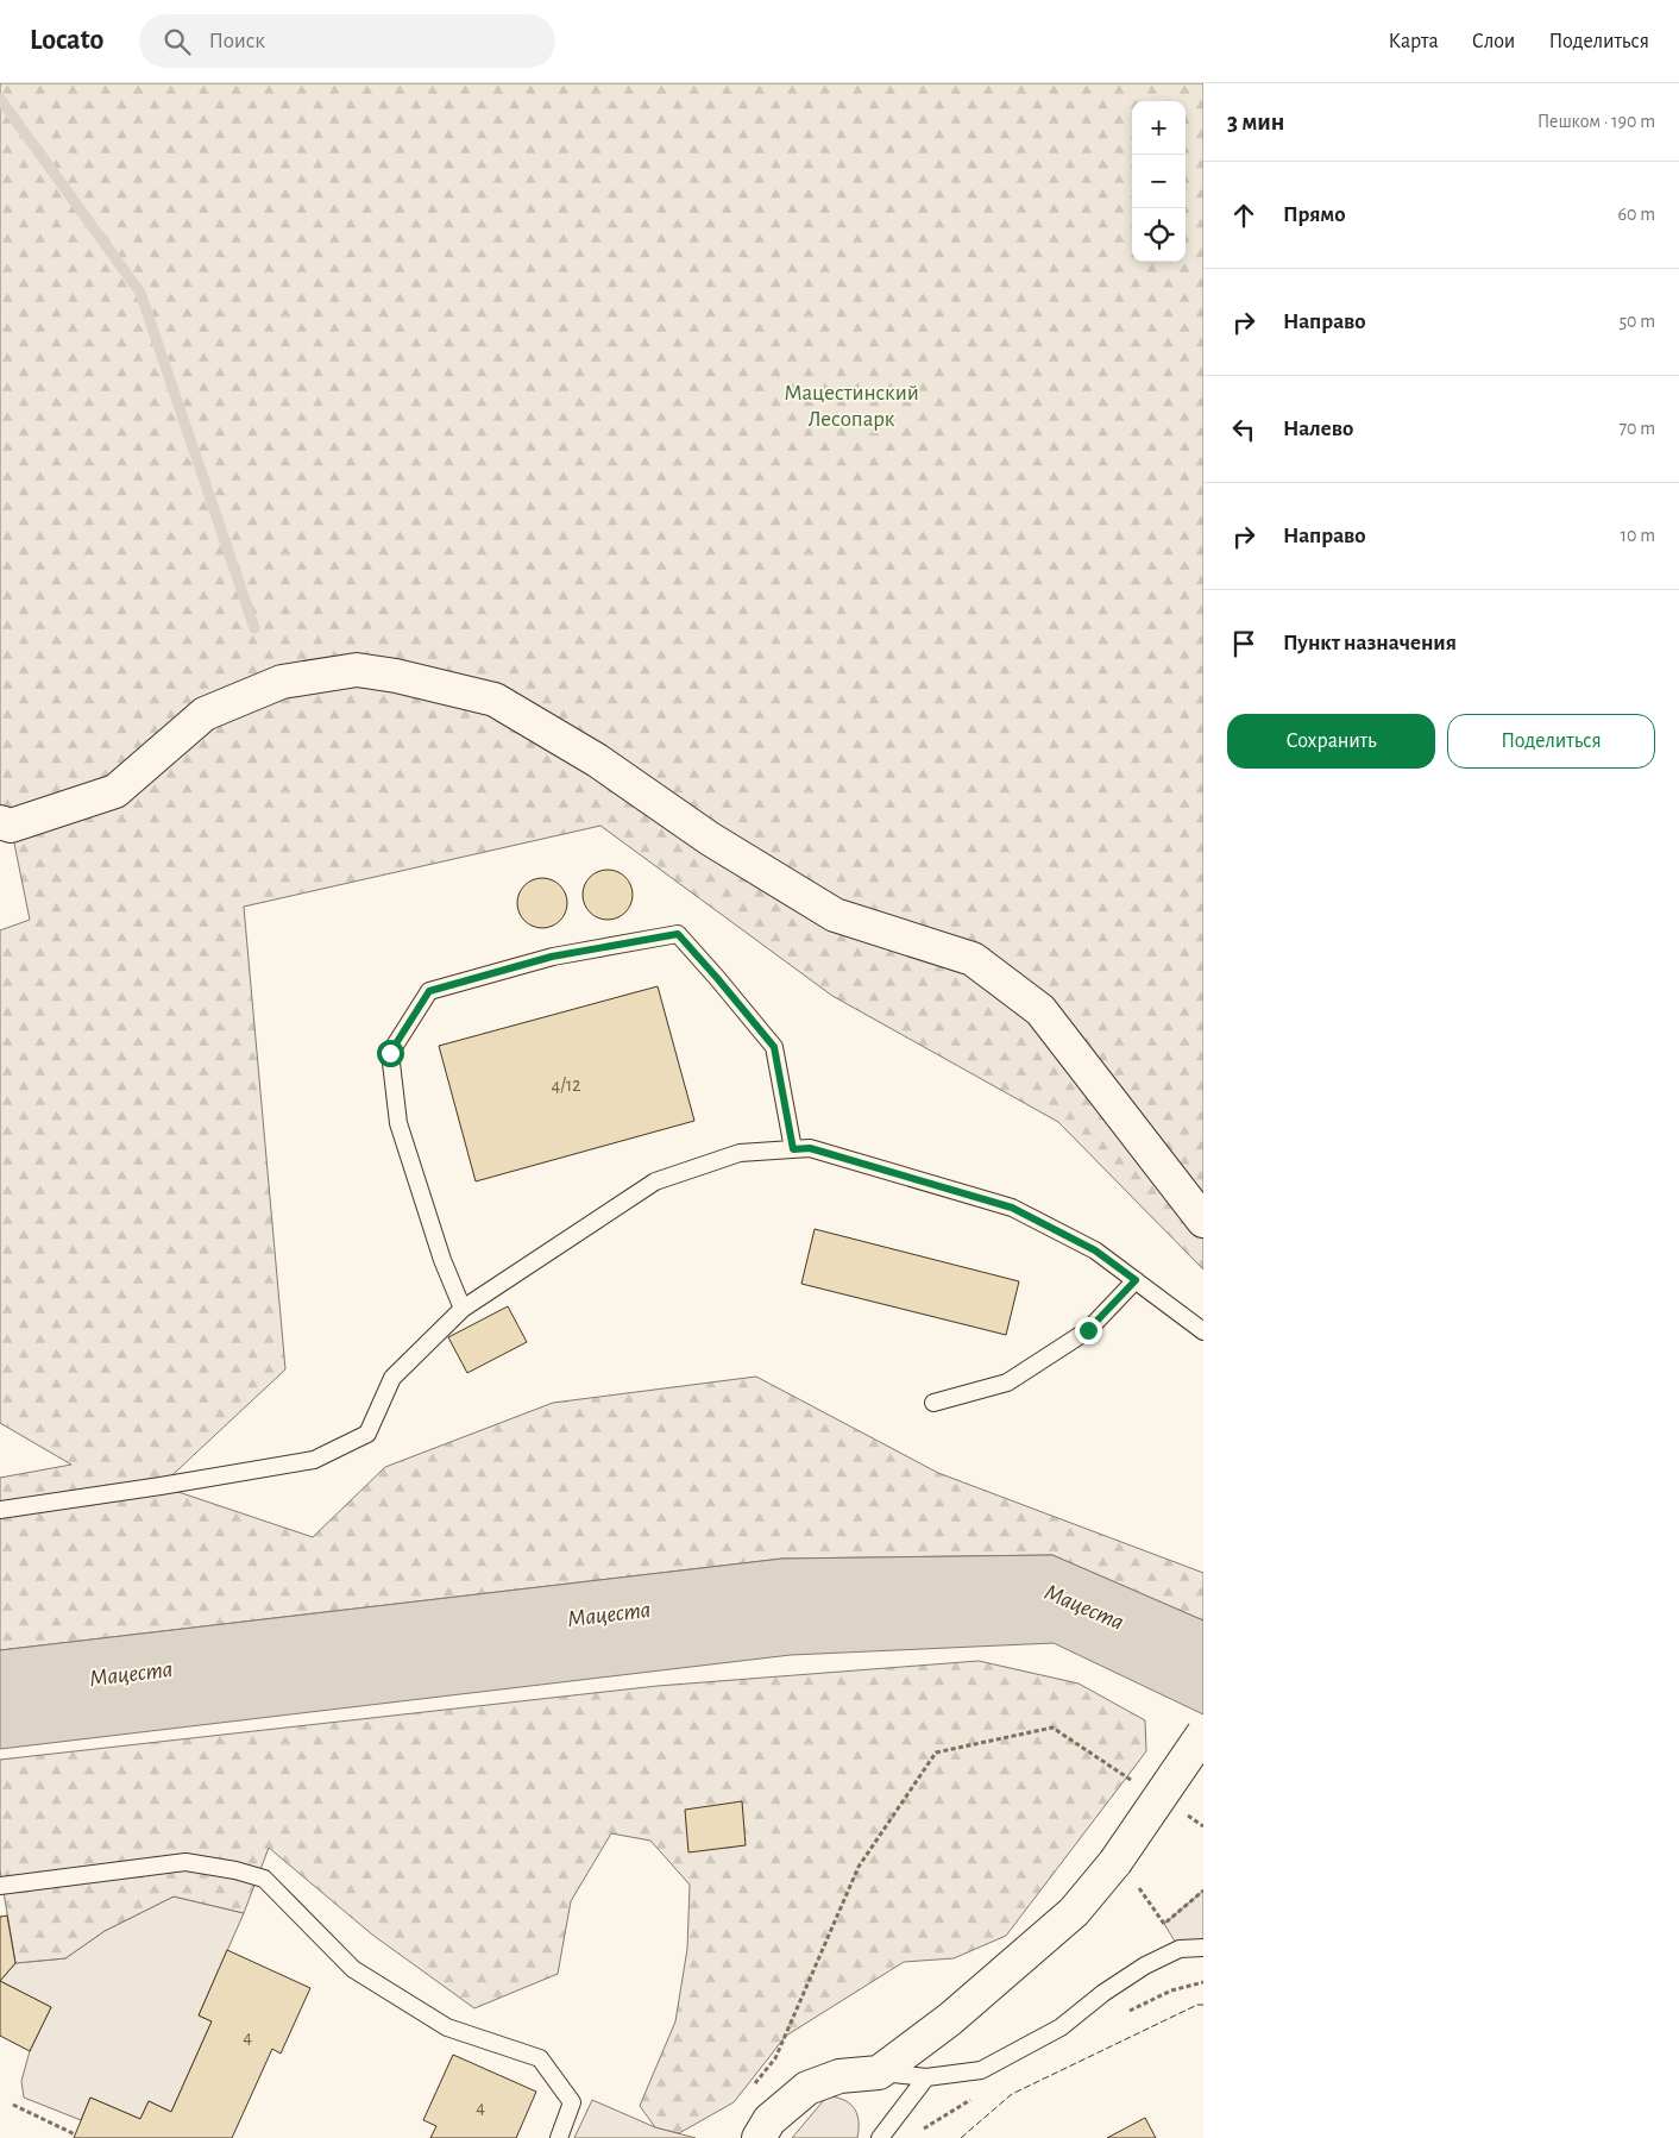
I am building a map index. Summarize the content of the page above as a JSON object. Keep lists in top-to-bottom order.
{
  "water": ["Мацеста"],
  "parks": ["Мацестинский Лесопарк"],
  "house_numbers": ["4/12", "4", "4"],
  "page": {
    "header": "Locato",
    "search": "Поиск",
    "nav": ["Карта", "Слои", "Поделиться"],
    "heading": ["3 мин", "Пешком · 190 m"],
    "map_buttons": ["+", "−"],
    "list": [
      ["Прямо", "60 m"],
      ["Направо", "50 m"],
      ["Налево", "70 m"],
      ["Направо", "10 m"],
      "Пункт назначения"
    ],
    "buttons": ["Сохранить", "Поделиться"]
  }
}
